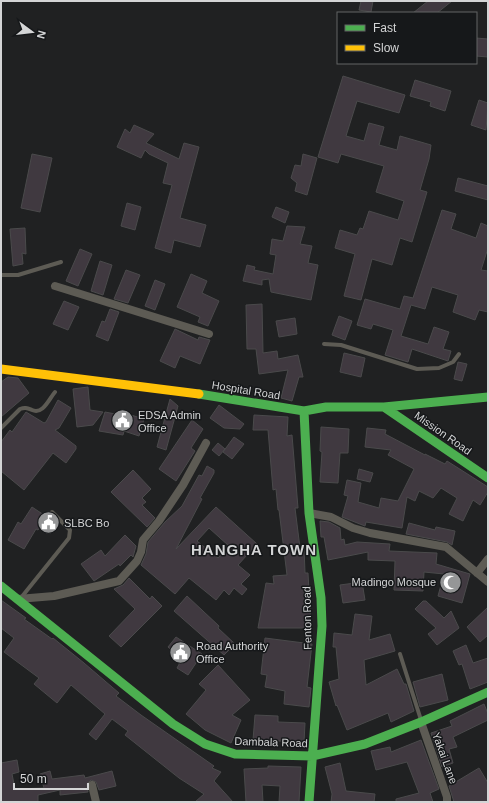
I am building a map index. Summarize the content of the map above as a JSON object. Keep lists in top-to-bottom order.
{
  "streets": {
    "street": [
      "Hospital Road",
      "Mission Road",
      "Fenton Road",
      "Dambala Road",
      "Yakai Lane"
    ]
  },
  "crossings": [
    ["Hospital Road", "Mission Road"],
    ["Hospital Road", "Fenton Road"],
    ["Fenton Road", "Dambala Road"],
    ["Dambala Road", "Yakai Lane"]
  ],
  "districts": ["HANGHA TOWN"],
  "places": {
    "public building": ["EDSA Admin Office", "SLBC Bo", "Road Authority Office"],
    "mosque": ["Madingo Mosque"]
  },
  "legend": ["Fast", "Slow"],
  "scale_bar": "50 m",
  "north": "right"
}
